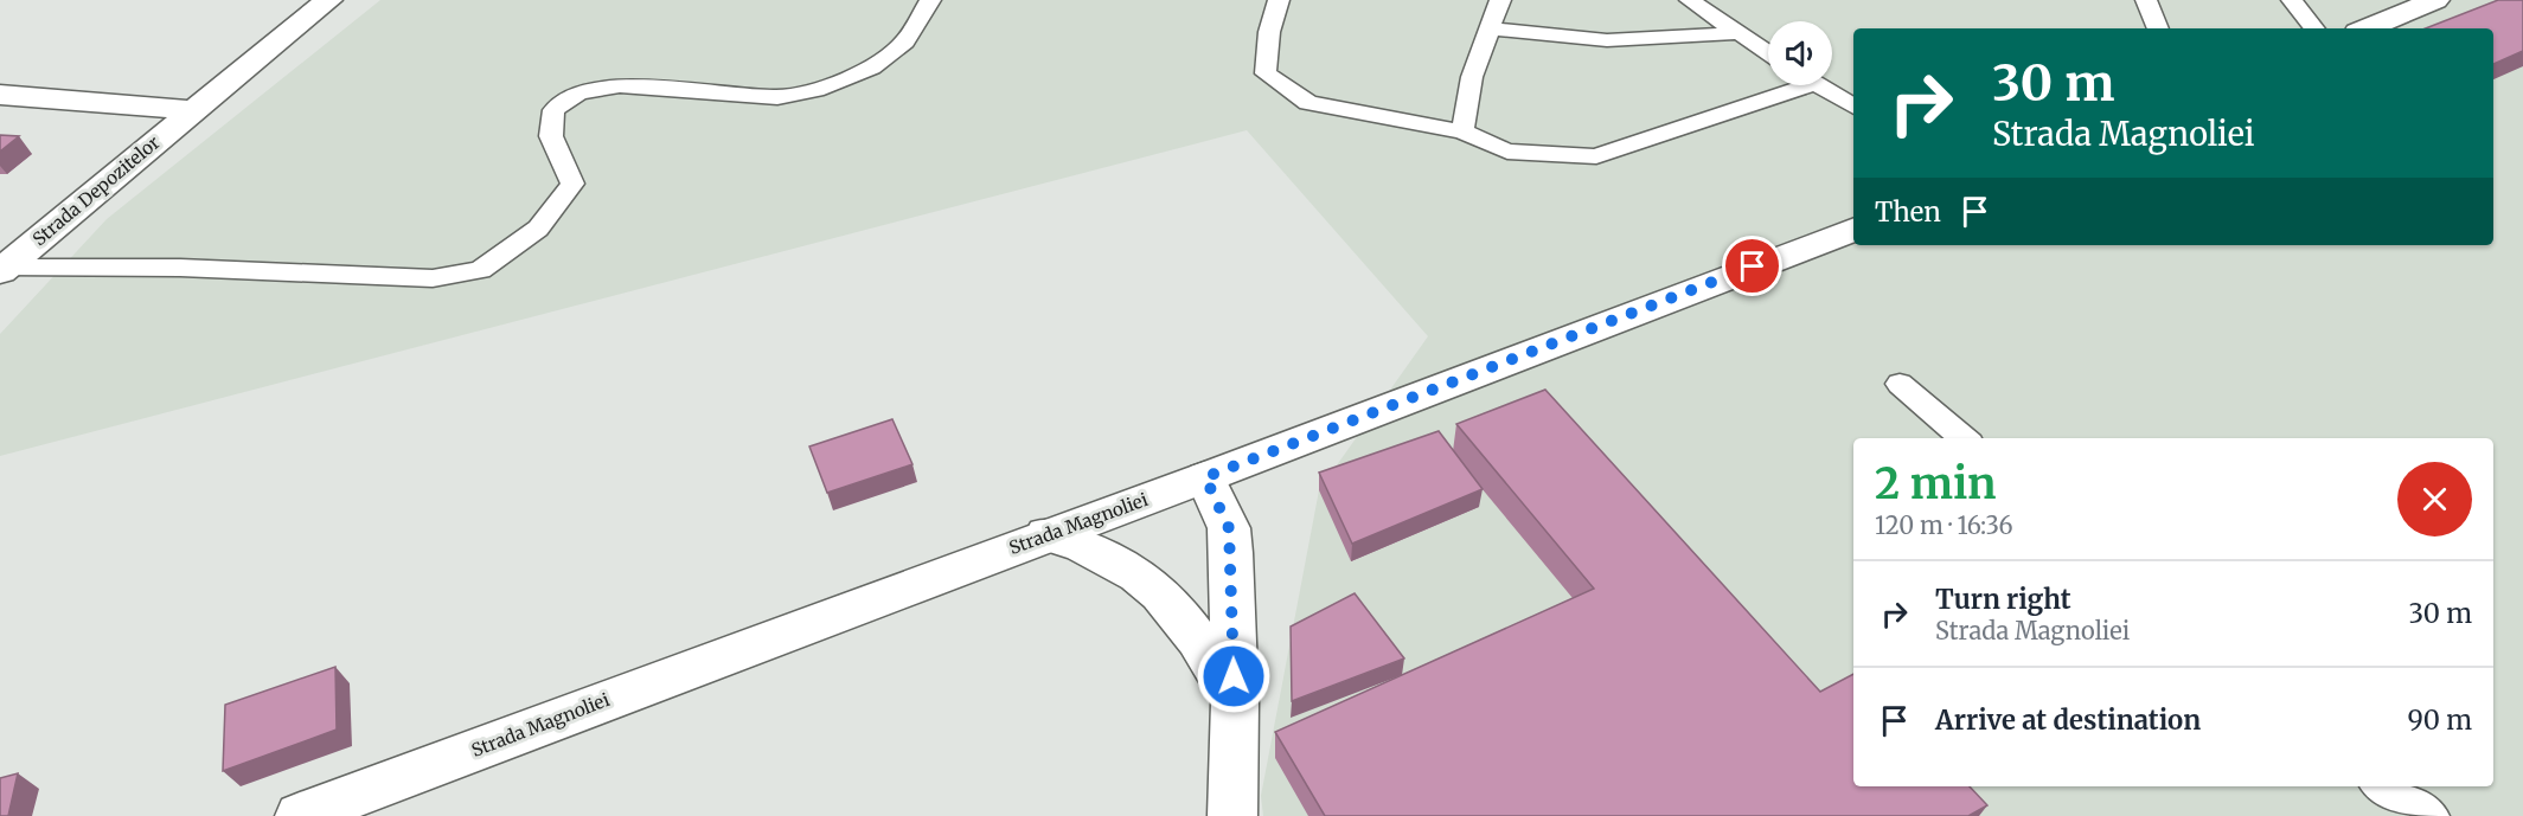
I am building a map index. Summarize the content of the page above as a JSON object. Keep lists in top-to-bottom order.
{
  "streets": {
    "main road": ["Strada Depozitelor", "Strada Magnoliei"]
  },
  "page": {
    "turn": ["30 m", "Strada Magnoliei"],
    "then": "Then",
    "heading": ["2 min", "120 m · 16:36"],
    "list": [
      {
        "name": "Turn right",
        "note": "Strada Magnoliei",
        "value": "30 m"
      },
      {
        "name": "Arrive at destination",
        "value": "90 m"
      }
    ]
  }
}
